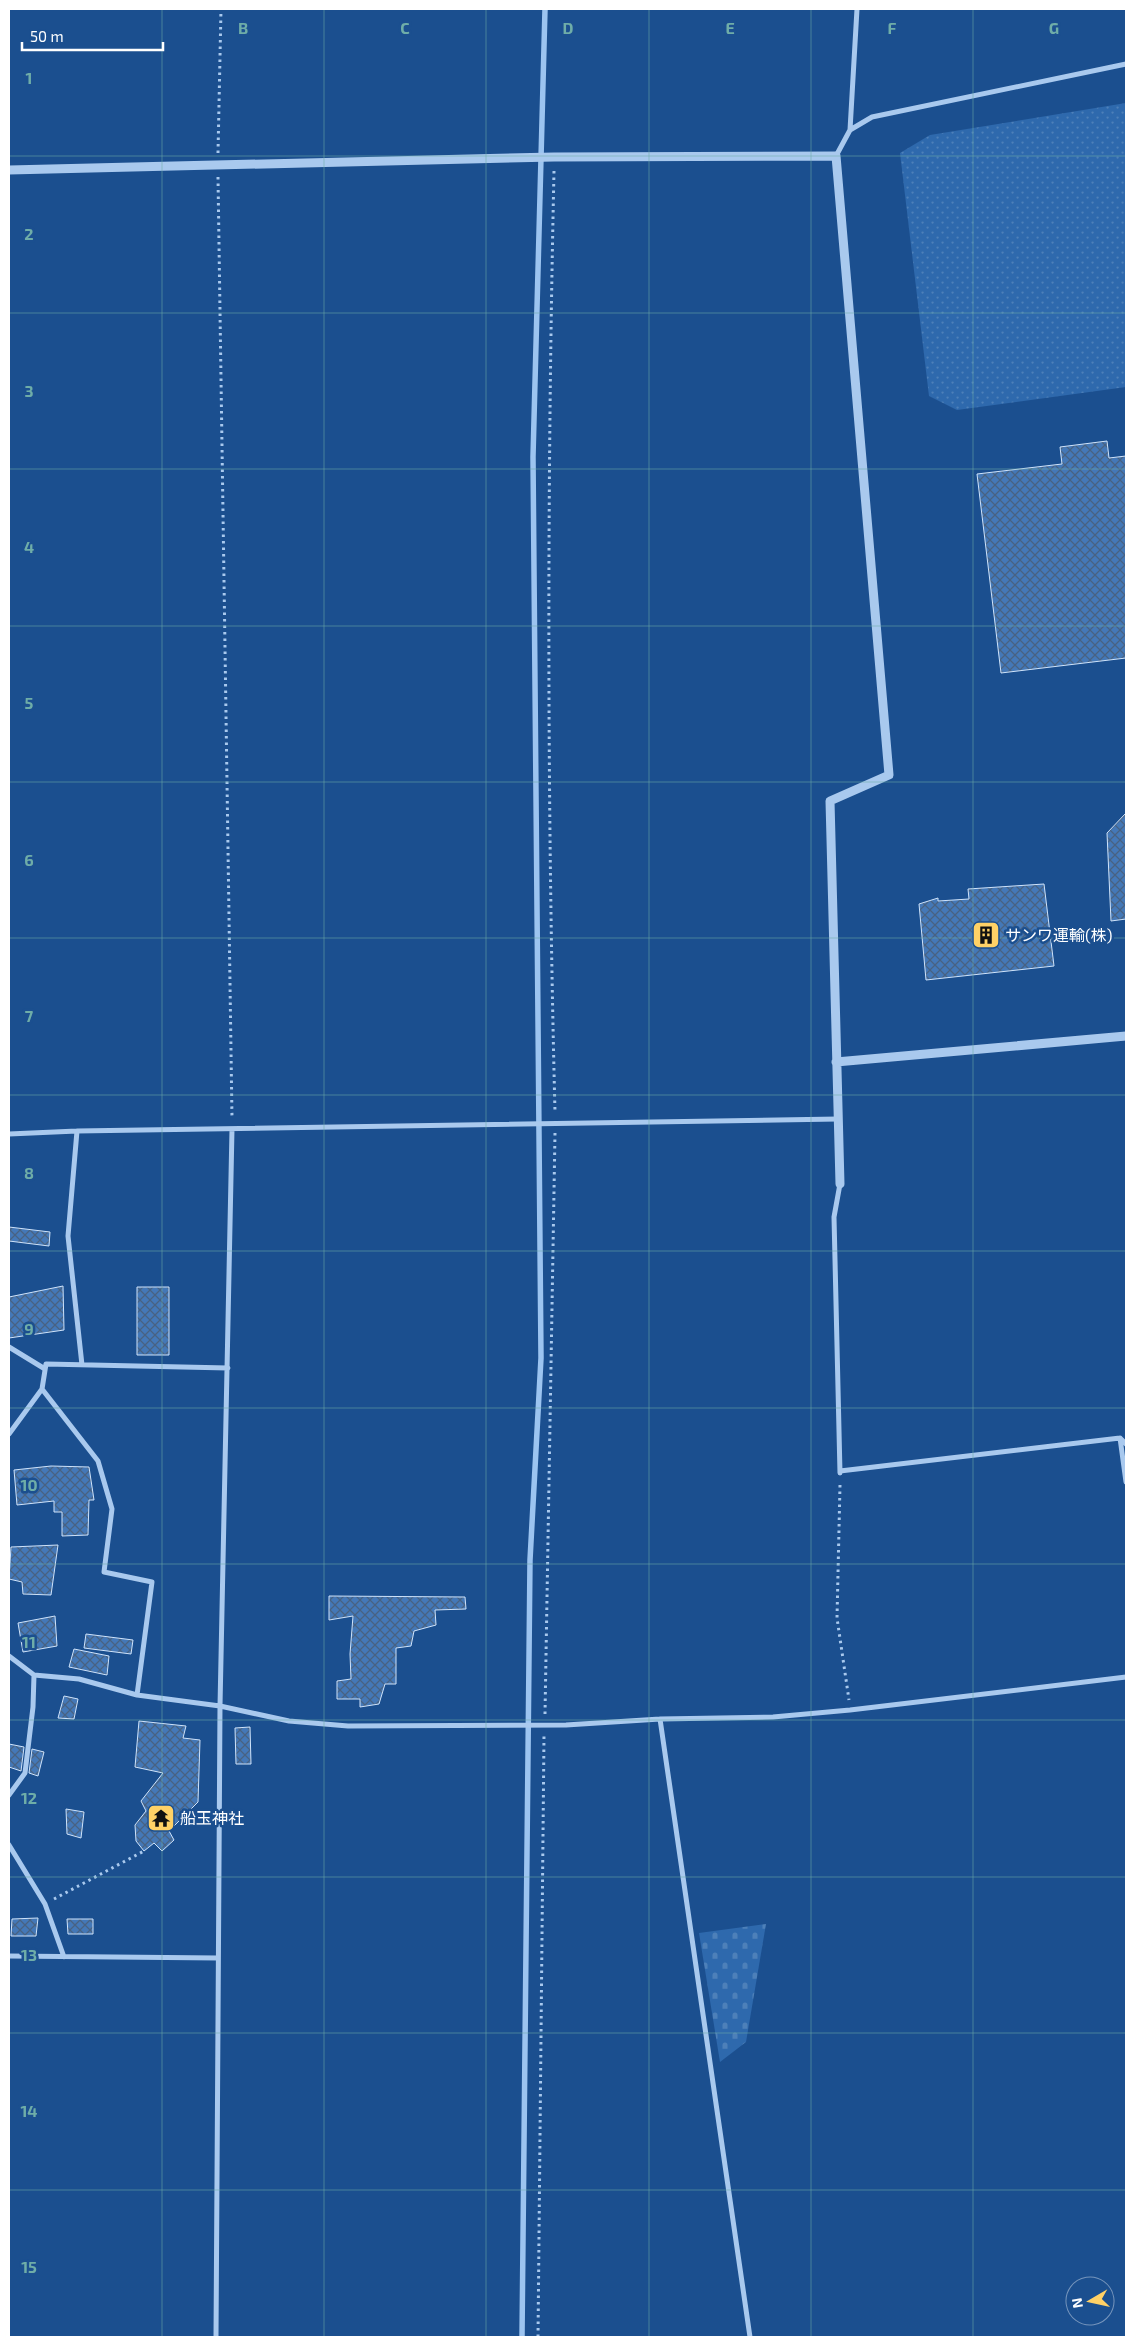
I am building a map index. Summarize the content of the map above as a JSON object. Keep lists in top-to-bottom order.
{
  "places": {
    "building": ["サンワ運輸(株)"],
    "temple": ["船玉神社"]
  },
  "scale_bar": "50 m",
  "north": "left",
  "grid": {
    "columns": [
      "B",
      "C",
      "D",
      "E",
      "F",
      "G"
    ],
    "rows": [
      "1",
      "2",
      "3",
      "4",
      "5",
      "6",
      "7",
      "8",
      "9",
      "10",
      "11",
      "12",
      "13",
      "14",
      "15"
    ]
  }
}
